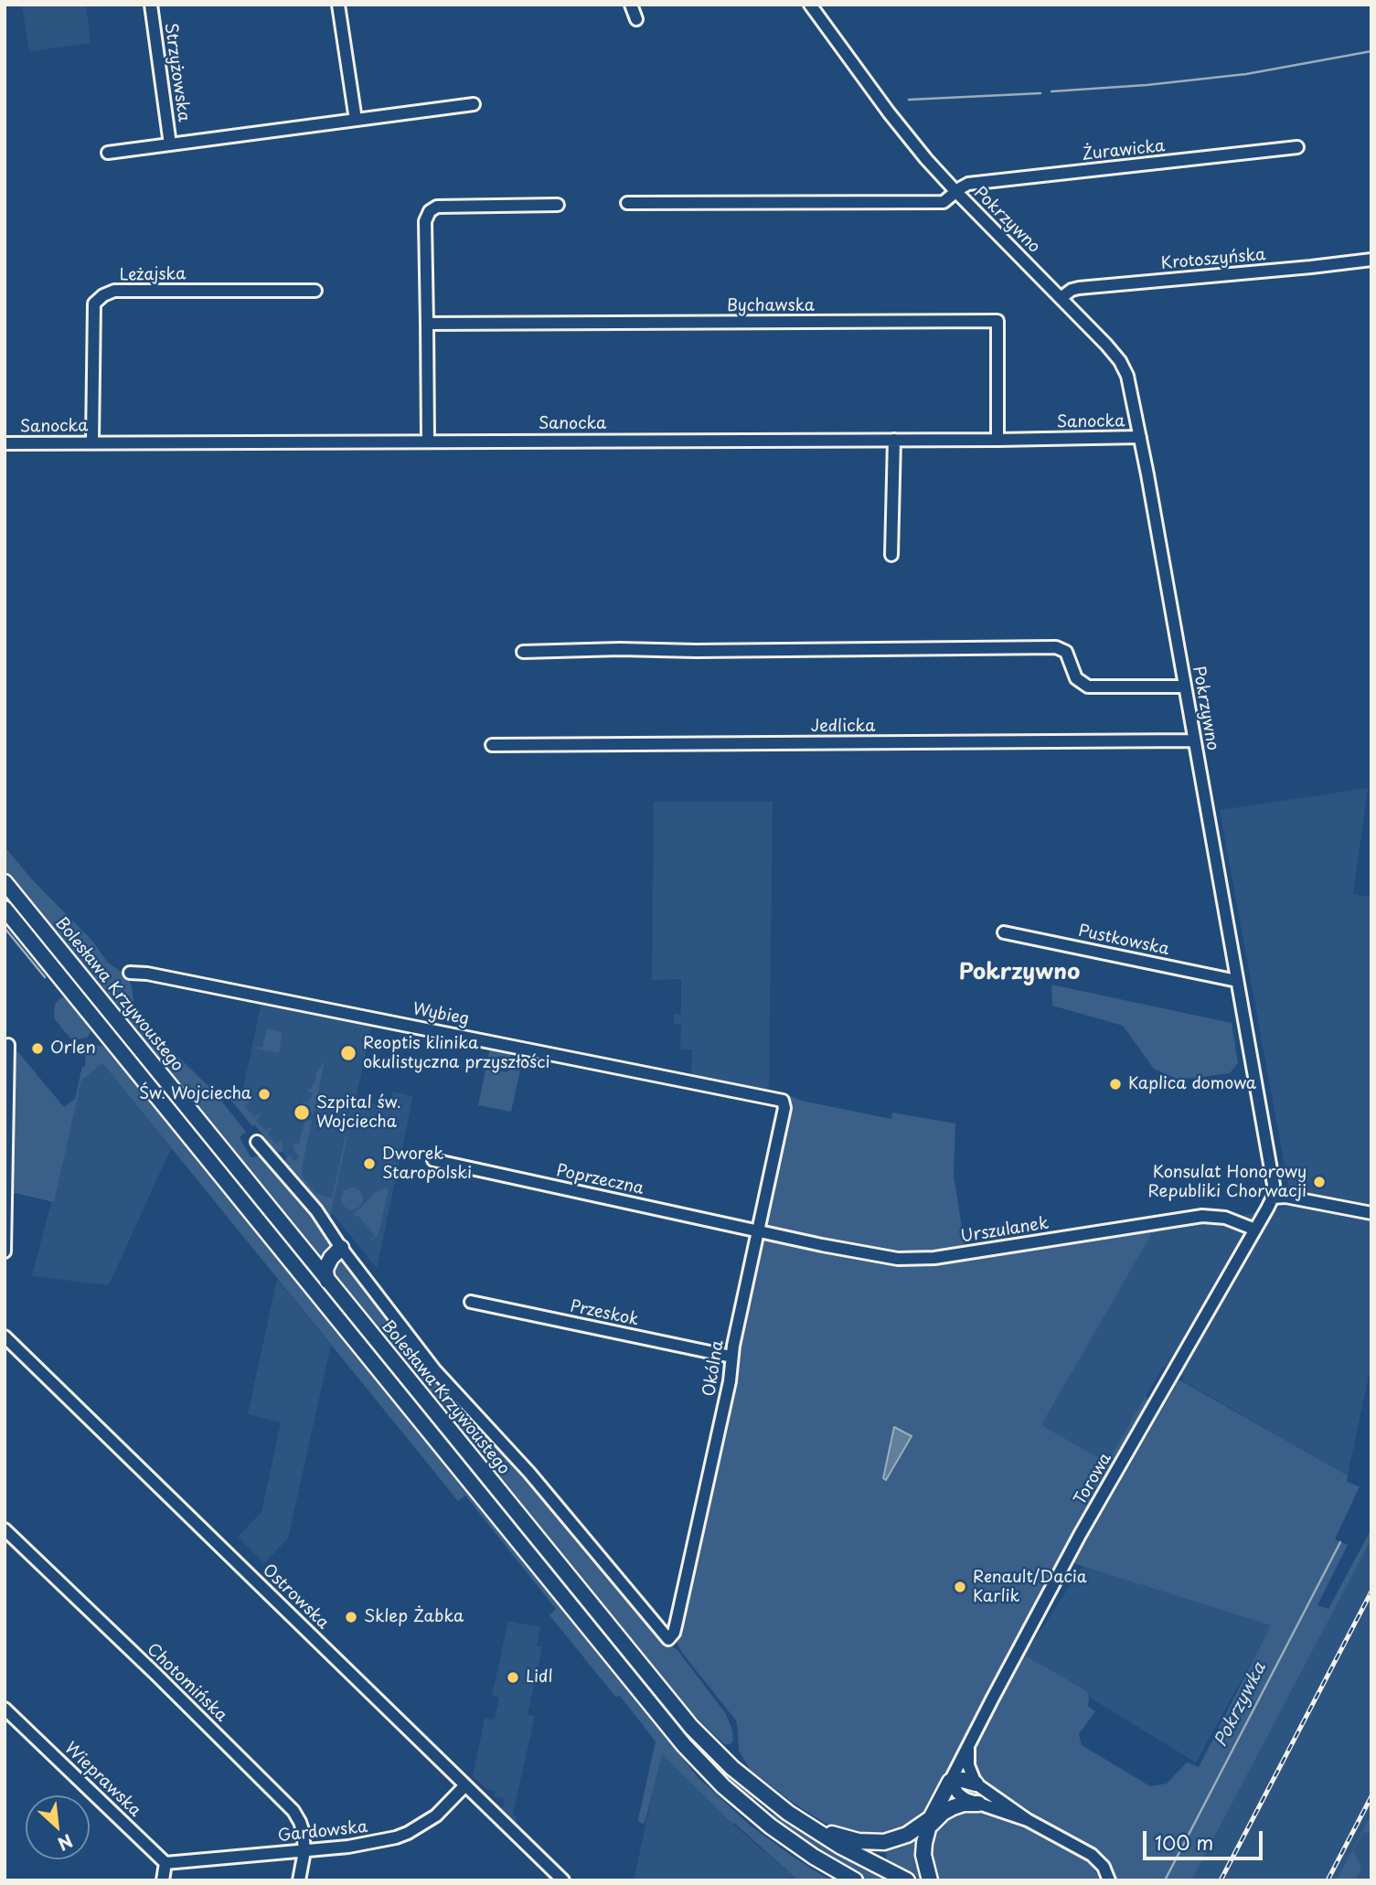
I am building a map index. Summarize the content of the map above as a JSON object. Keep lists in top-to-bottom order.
{
  "streets": {
    "main road": ["Bolesława Krzywoustego"],
    "street": [
      "Strzyżowska",
      "Żurawicka",
      "Pokrzywno",
      "Krotoszyńska",
      "Leżajska",
      "Bychawska",
      "Sanocka",
      "Jedlicka",
      "Pustkowska",
      "Wybieg",
      "Poprzeczna",
      "Urszulanek",
      "Przeskok",
      "Okólna",
      "Torowa",
      "Ostrowska",
      "Chotomińska",
      "Wieprawska",
      "Gardowska"
    ]
  },
  "crossings": [
    ["Żurawicka", "Pokrzywno"],
    ["Pokrzywno", "Krotoszyńska"],
    ["Pokrzywno", "Sanocka"],
    ["Pokrzywno", "Jedlicka"],
    ["Pokrzywno", "Pustkowska"],
    ["Pokrzywno", "Torowa"],
    ["Leżajska", "Sanocka"],
    ["Bychawska", "Sanocka"],
    ["Bolesława Krzywoustego", "Okólna"],
    ["Wybieg", "Okólna"],
    ["Poprzeczna", "Urszulanek"],
    ["Poprzeczna", "Okólna"],
    ["Urszulanek", "Okólna"],
    ["Urszulanek", "Torowa"],
    ["Przeskok", "Okólna"],
    ["Ostrowska", "Gardowska"],
    ["Chotomińska", "Gardowska"],
    ["Wieprawska", "Gardowska"]
  ],
  "districts": ["Pokrzywno"],
  "water": ["Pokrzywka"],
  "places": [
    "Orlen",
    "Reoptis klinika okulistyczna przyszłości",
    "Kaplica domowa",
    "Św. Wojciecha",
    "Szpital św. Wojciecha",
    "Dworek Staropolski",
    "Konsulat Honorowy Republiki Chorwacji",
    "Renault/Dacia Karlik",
    "Sklep Żabka",
    "Lidl"
  ],
  "scale_bar": "100 m",
  "north": "bottom right"
}
